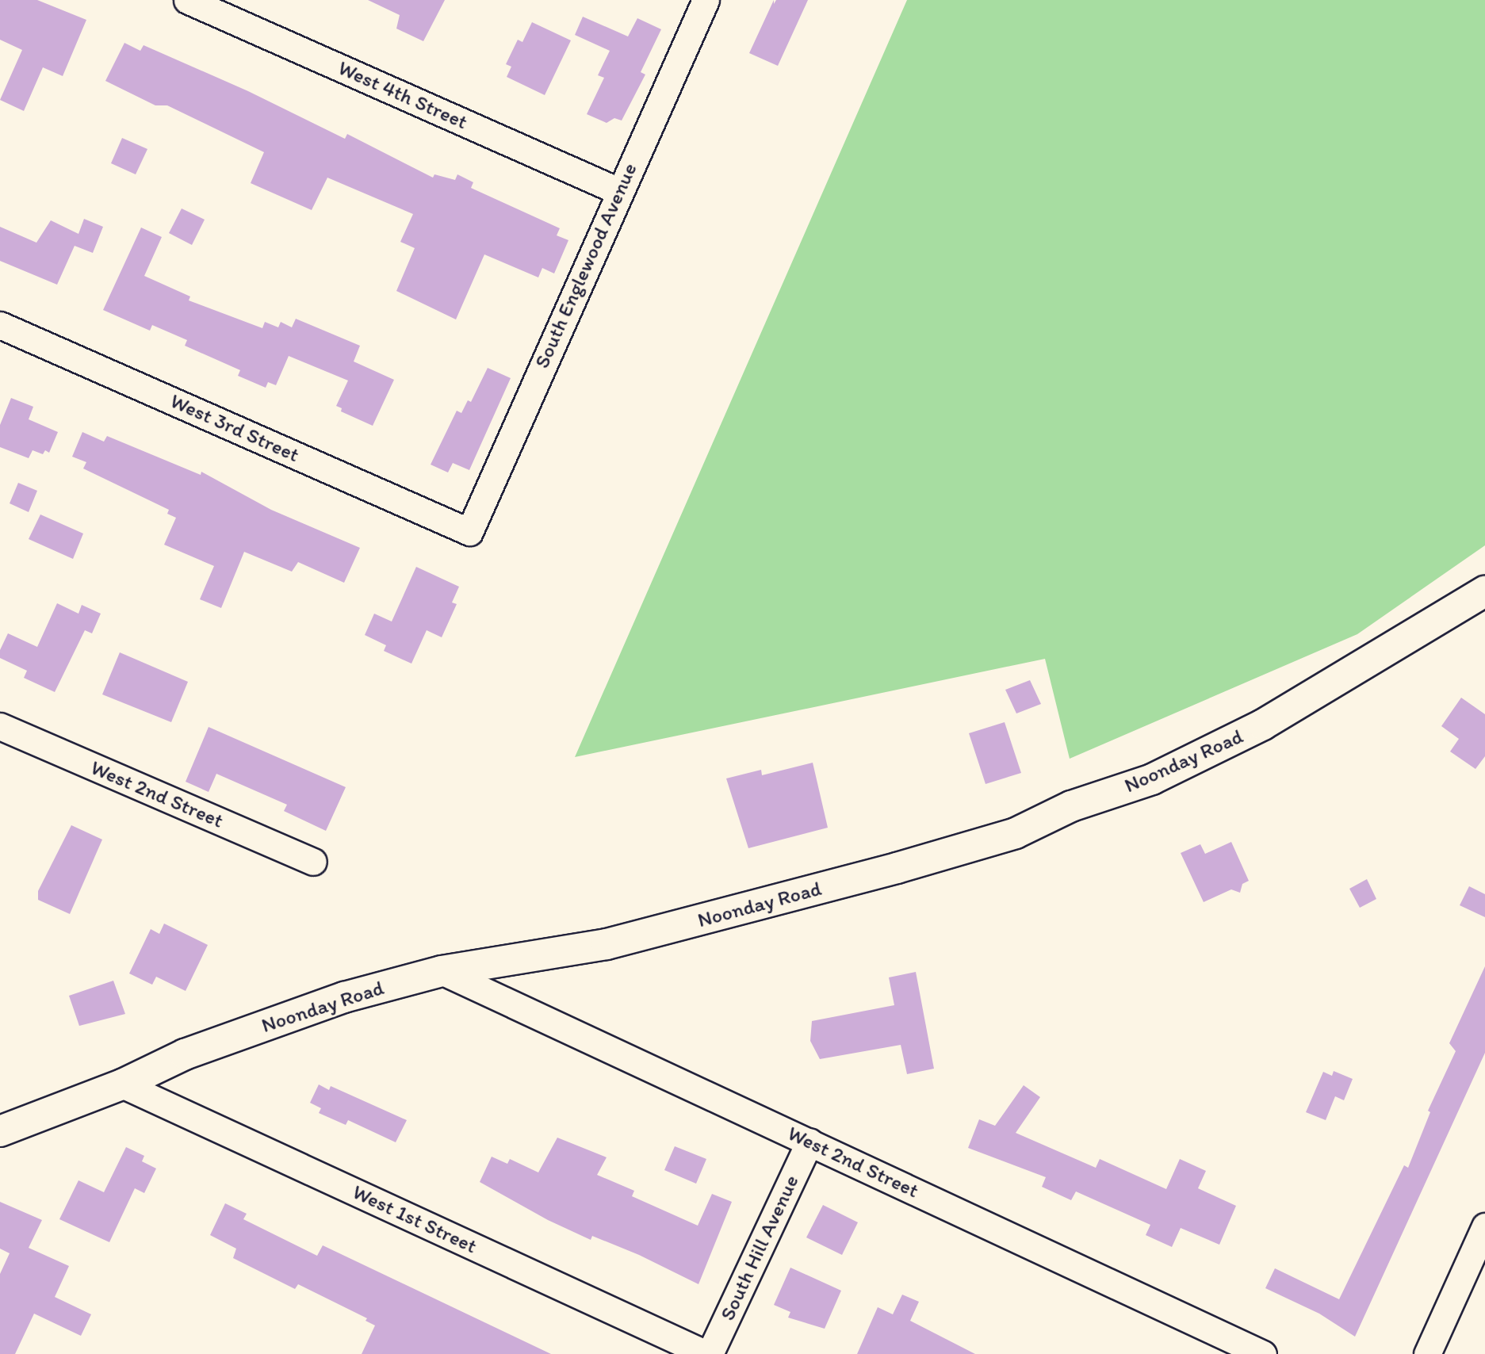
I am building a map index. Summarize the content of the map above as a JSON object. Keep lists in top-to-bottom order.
{
  "streets": {
    "street": [
      "West 4th Street",
      "South Englewood Avenue",
      "West 3rd Street",
      "Noonday Road",
      "West 2nd Street",
      "West 1st Street",
      "South Hill Avenue"
    ]
  },
  "crossings": [
    ["West 4th Street", "South Englewood Avenue"],
    ["South Englewood Avenue", "West 3rd Street"],
    ["Noonday Road", "West 2nd Street"],
    ["Noonday Road", "West 1st Street"],
    ["West 2nd Street", "South Hill Avenue"],
    ["West 1st Street", "South Hill Avenue"]
  ]
}
